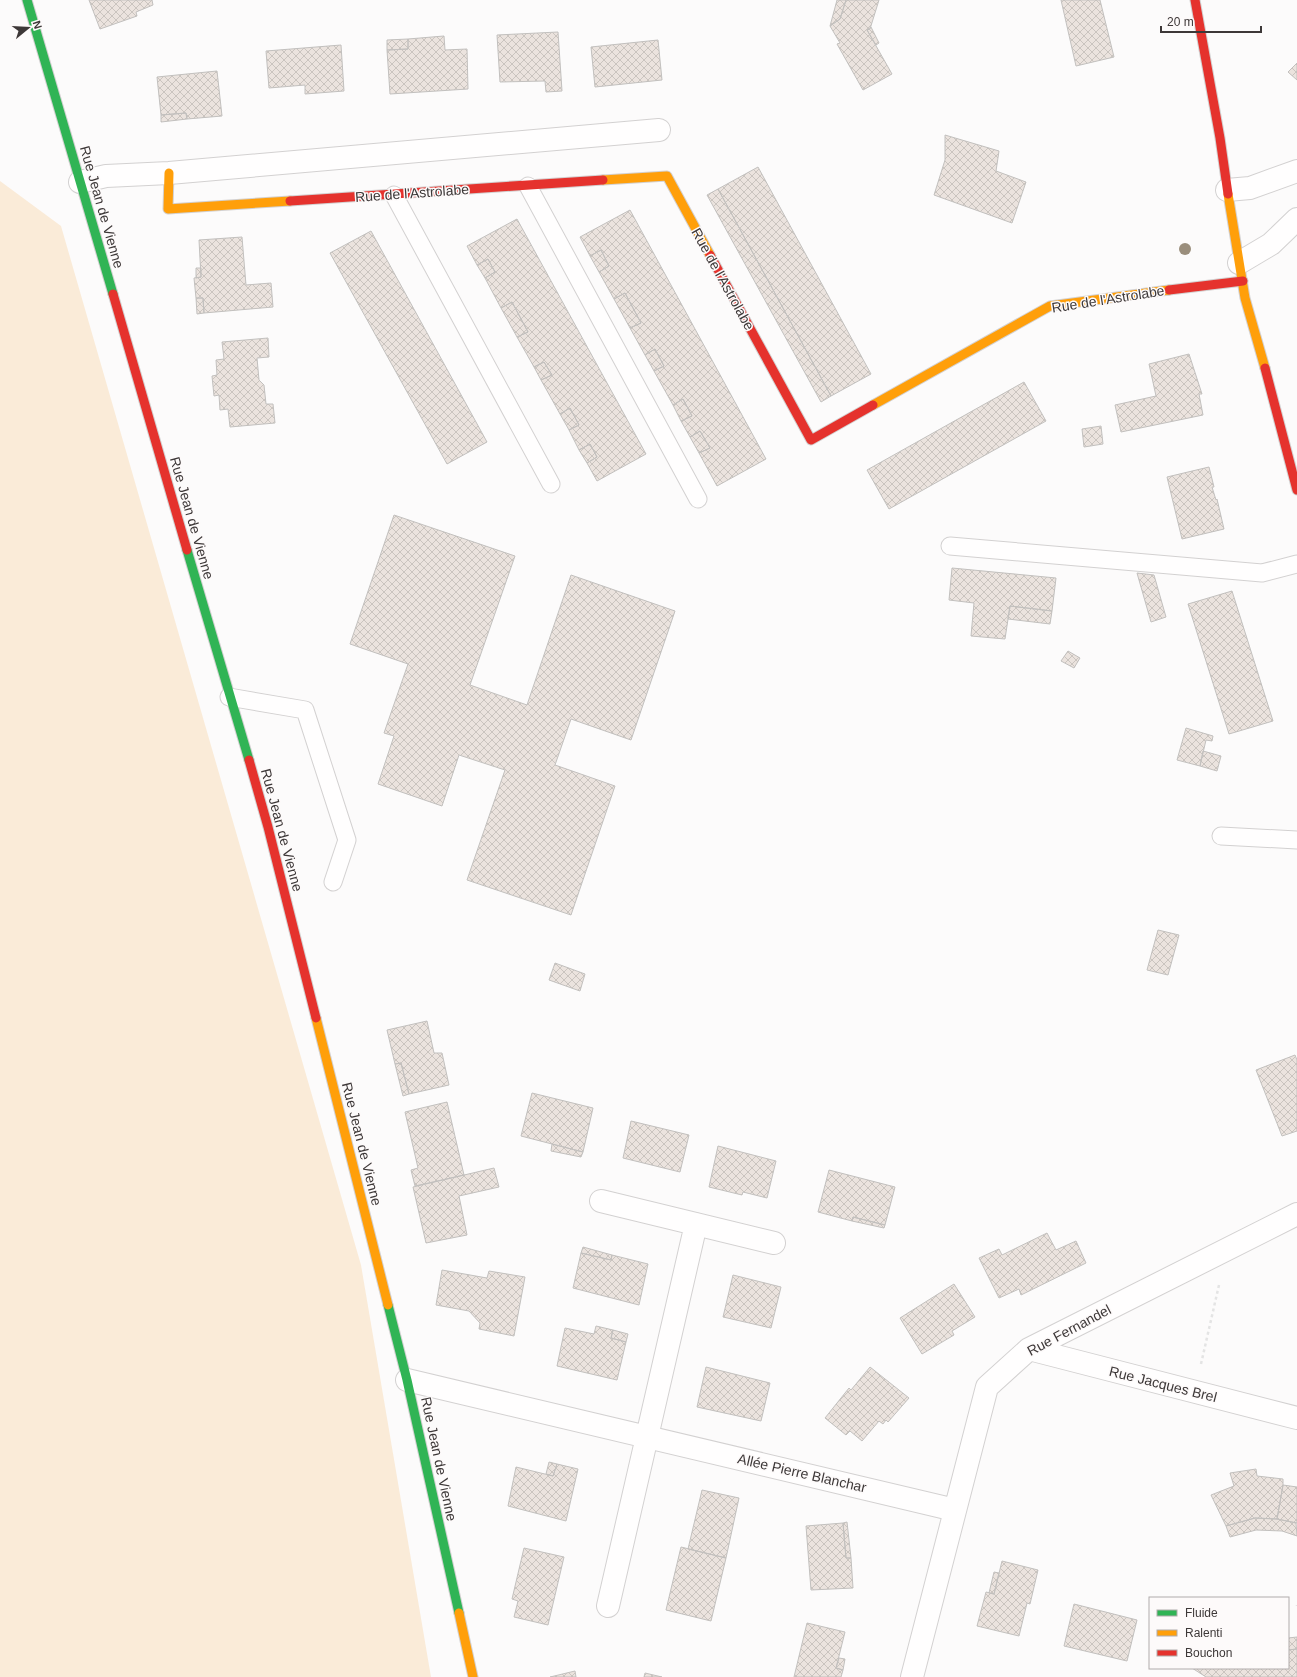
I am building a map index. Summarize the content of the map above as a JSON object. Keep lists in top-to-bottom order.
{
  "streets": {
    "street": [
      "Rue de l'Astrolabe",
      "Rue Jean de Vienne",
      "Rue Fernandel",
      "Rue Jacques Brel",
      "Allée Pierre Blanchar"
    ]
  },
  "crossings": [
    ["Rue Jean de Vienne", "Allée Pierre Blanchar"],
    ["Rue Fernandel", "Rue Jacques Brel"],
    ["Rue Fernandel", "Allée Pierre Blanchar"]
  ],
  "legend": ["Fluide", "Ralenti", "Bouchon"],
  "scale_bar": "20 m",
  "north": "right"
}
